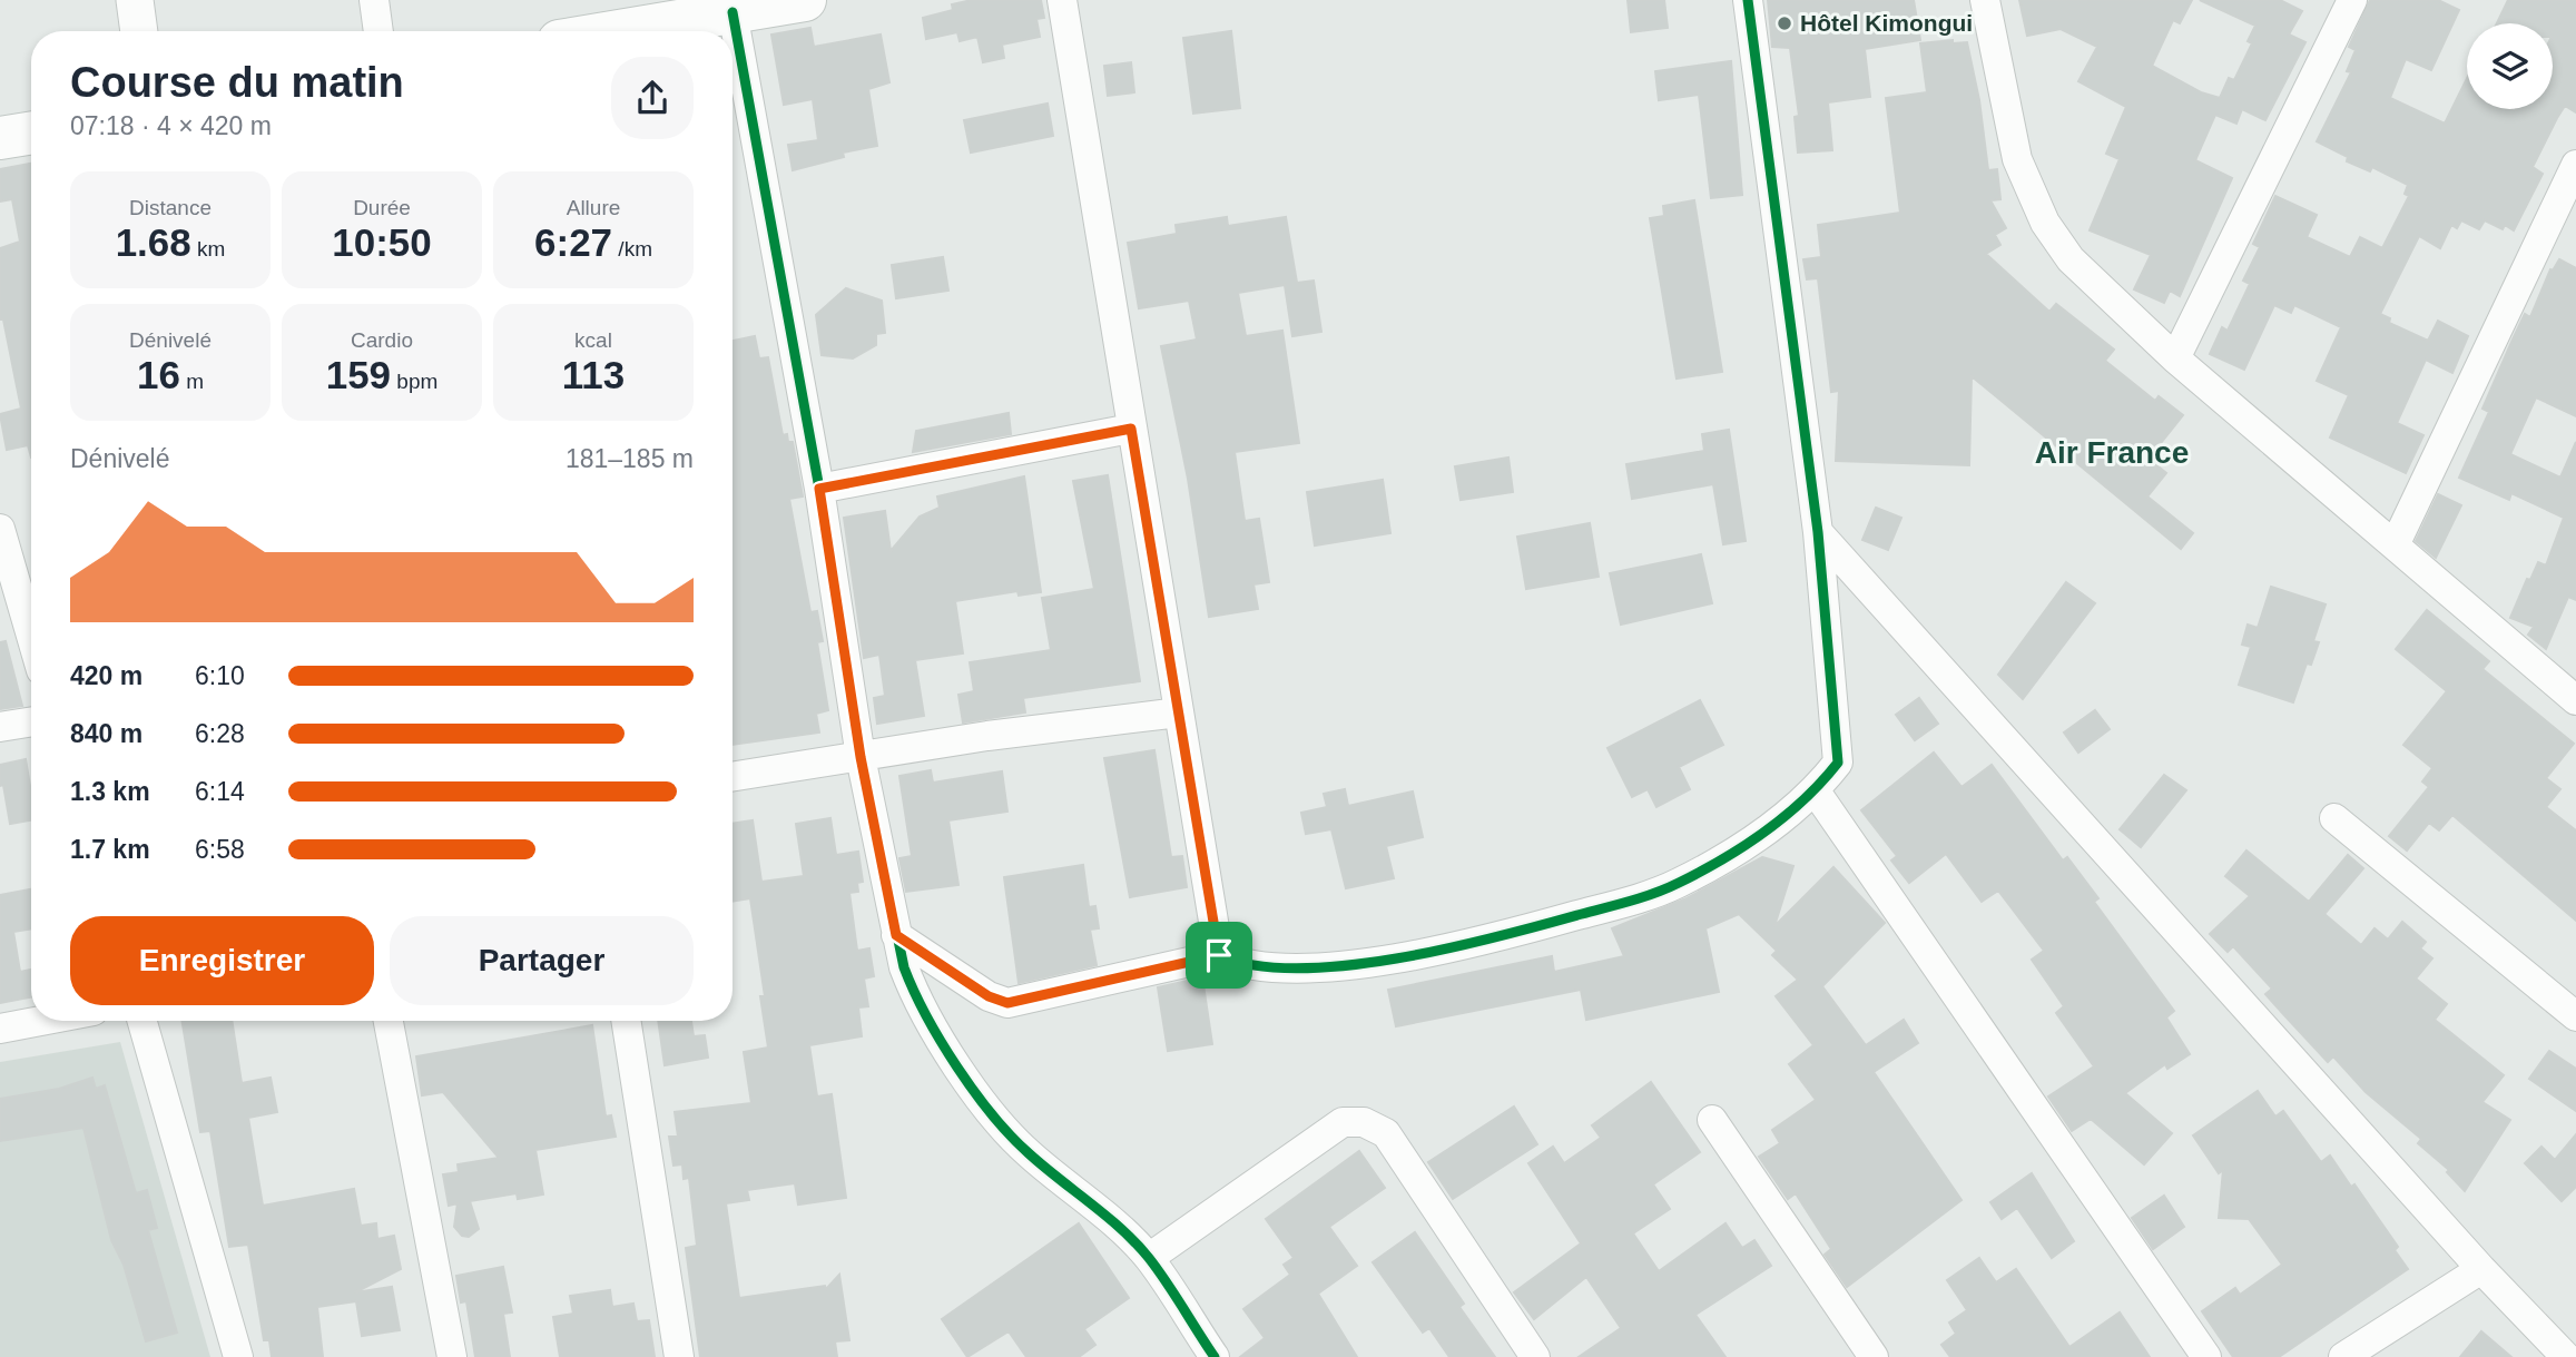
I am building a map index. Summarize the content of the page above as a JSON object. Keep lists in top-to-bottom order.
{
  "districts": ["Air France"],
  "places": ["Hôtel Kimongui"],
  "page": {
    "heading": ["Course du matin", "07:18 · 4 × 420 m"],
    "stats": [
      ["Distance", "1.68 km"],
      ["Durée", "10:50"],
      ["Allure", "6:27 /km"],
      ["Dénivelé", "16 m"],
      ["Cardio", "159 bpm"],
      ["kcal", "113"]
    ],
    "chart": ["Dénivelé", "181–185 m"],
    "list": [
      {
        "name": "420 m",
        "note": "6:10"
      },
      {
        "name": "840 m",
        "note": "6:28"
      },
      {
        "name": "1.3 km",
        "note": "6:14"
      },
      {
        "name": "1.7 km",
        "note": "6:58"
      }
    ],
    "buttons": ["Enregistrer", "Partager"]
  }
}
